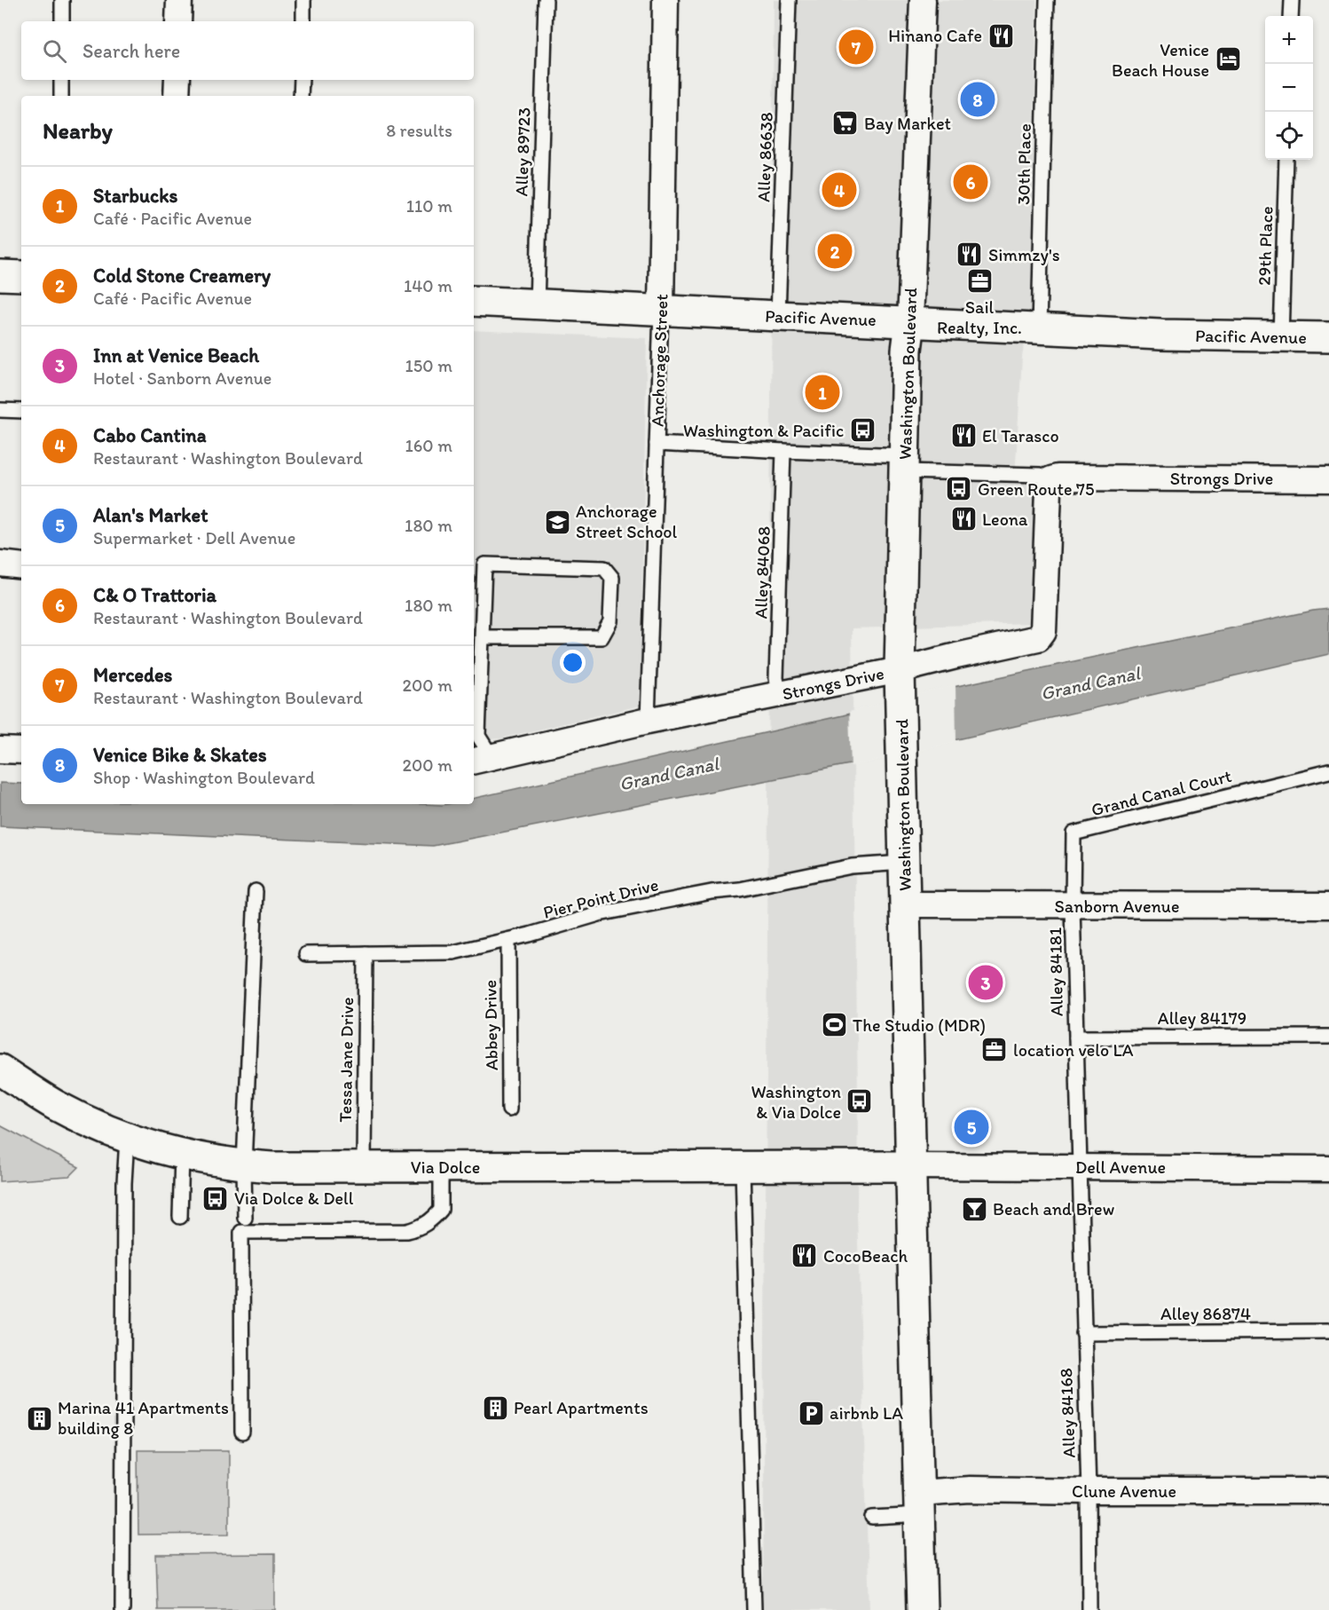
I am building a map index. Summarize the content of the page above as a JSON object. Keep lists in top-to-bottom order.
{
  "streets": {
    "main road": ["Pacific Avenue", "Washington Boulevard", "Via Dolce"],
    "street": [
      "Anchorage Street",
      "Strongs Drive",
      "Sanborn Avenue",
      "Dell Avenue",
      "Clune Avenue"
    ],
    "lane": [
      "Alley 89723",
      "Alley 86638",
      "30th Place",
      "29th Place",
      "Alley 84068",
      "Grand Canal Court",
      "Pier Point Drive",
      "Alley 84181",
      "Alley 84179",
      "Abbey Drive",
      "Tessa Jane Drive",
      "Alley 86874",
      "Alley 84168"
    ]
  },
  "crossings": [
    ["Alley 89723", "Pacific Avenue"],
    ["Alley 86638", "Pacific Avenue"],
    ["30th Place", "Pacific Avenue"],
    ["29th Place", "Pacific Avenue"],
    ["Pacific Avenue", "Anchorage Street"],
    ["Pacific Avenue", "Washington Boulevard"],
    ["Anchorage Street", "Strongs Drive"],
    ["Washington Boulevard", "Strongs Drive"],
    ["Washington Boulevard", "Pier Point Drive"],
    ["Washington Boulevard", "Sanborn Avenue"],
    ["Washington Boulevard", "Via Dolce"],
    ["Washington Boulevard", "Dell Avenue"],
    ["Washington Boulevard", "Clune Avenue"],
    ["Strongs Drive", "Alley 84068"],
    ["Grand Canal Court", "Sanborn Avenue"],
    ["Grand Canal Court", "Alley 84181"],
    ["Pier Point Drive", "Abbey Drive"],
    ["Pier Point Drive", "Tessa Jane Drive"],
    ["Sanborn Avenue", "Alley 84181"],
    ["Alley 84181", "Alley 84179"],
    ["Alley 84181", "Dell Avenue"],
    ["Alley 84181", "Alley 84168"],
    ["Tessa Jane Drive", "Via Dolce"],
    ["Via Dolce", "Dell Avenue"],
    ["Dell Avenue", "Alley 84168"],
    ["Alley 86874", "Alley 84168"],
    ["Alley 84168", "Clune Avenue"]
  ],
  "water": ["Grand Canal"],
  "places": {
    "restaurant": [
      "Hinano Cafe",
      "Simmzy's",
      "El Tarasco",
      "Leona",
      "CocoBeach"
    ],
    "hotel": ["Venice Beach House"],
    "supermarket": ["Bay Market"],
    "office": ["Sail Realty, Inc.", "location velo LA"],
    "bus stop": [
      "Washington & Pacific",
      "Green Route 75",
      "Washington & Via Dolce",
      "Via Dolce & Dell"
    ],
    "school or university": ["Anchorage Street School"],
    "sports": ["The Studio (MDR)"],
    "bar": ["Beach and Brew"],
    "building": ["Pearl Apartments", "Marina 41 Apartments building 8"],
    "parking": ["airbnb LA"]
  },
  "page": {
    "map_buttons": ["+", "−"],
    "search": "Search here",
    "pins": [
      "7",
      "8",
      "6",
      "4",
      "2",
      "1",
      "3",
      "5"
    ],
    "heading": ["Nearby", "8 results"],
    "list": [
      {
        "mark": "1",
        "name": "Starbucks",
        "note": "Café · Pacific Avenue",
        "value": "110 m"
      },
      {
        "mark": "2",
        "name": "Cold Stone Creamery",
        "note": "Café · Pacific Avenue",
        "value": "140 m"
      },
      {
        "mark": "3",
        "name": "Inn at Venice Beach",
        "note": "Hotel · Sanborn Avenue",
        "value": "150 m"
      },
      {
        "mark": "4",
        "name": "Cabo Cantina",
        "note": "Restaurant · Washington Boulevard",
        "value": "160 m"
      },
      {
        "mark": "5",
        "name": "Alan's Market",
        "note": "Supermarket · Dell Avenue",
        "value": "180 m"
      },
      {
        "mark": "6",
        "name": "C& O Trattoria",
        "note": "Restaurant · Washington Boulevard",
        "value": "180 m"
      },
      {
        "mark": "7",
        "name": "Mercedes",
        "note": "Restaurant · Washington Boulevard",
        "value": "200 m"
      },
      {
        "mark": "8",
        "name": "Venice Bike & Skates",
        "note": "Shop · Washington Boulevard",
        "value": "200 m"
      }
    ]
  }
}
